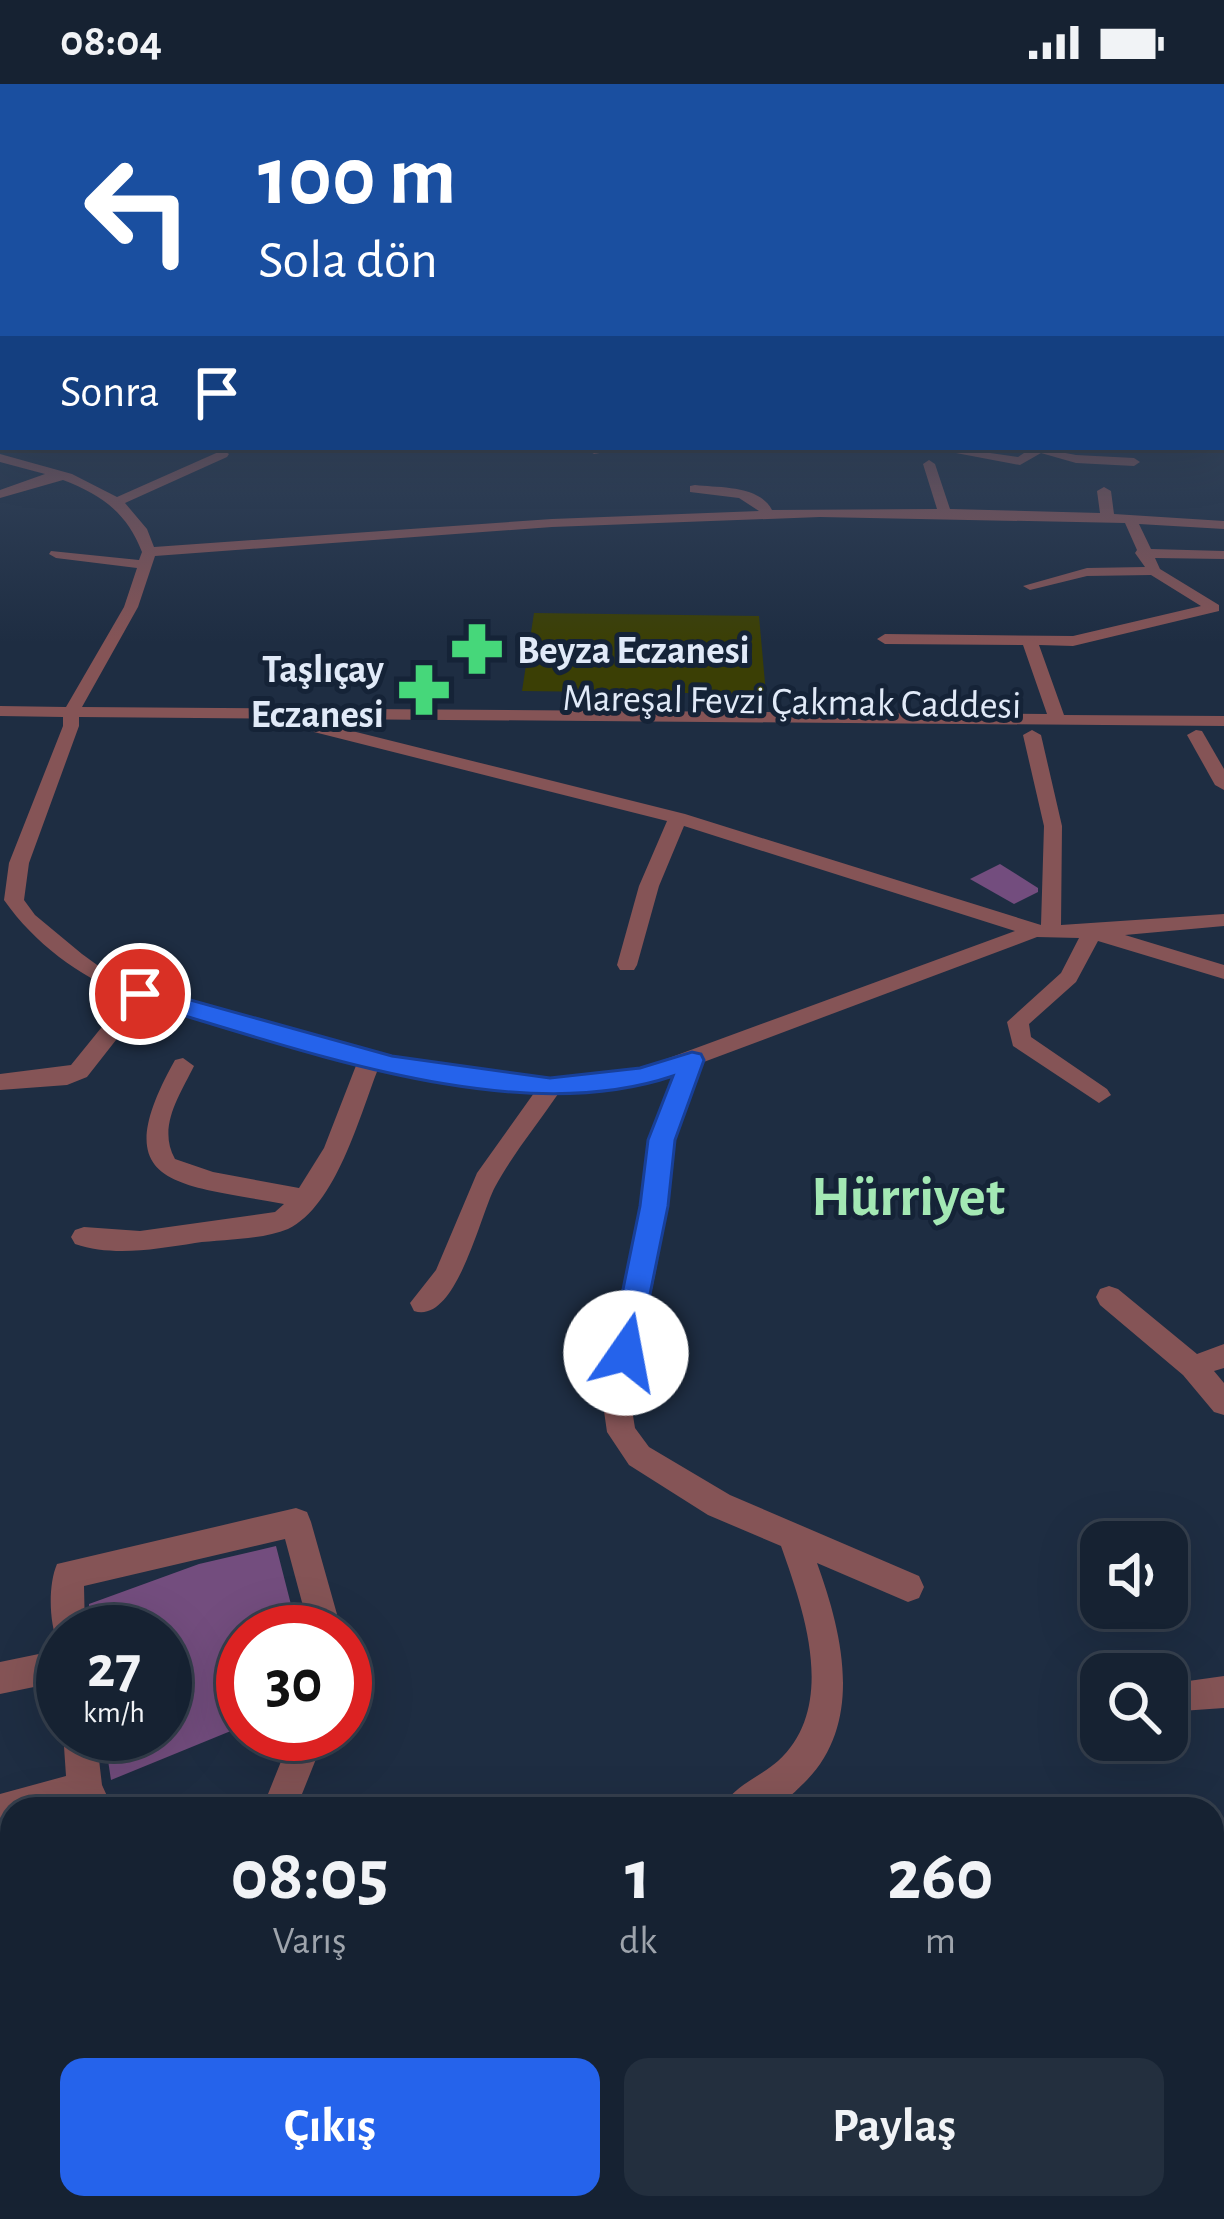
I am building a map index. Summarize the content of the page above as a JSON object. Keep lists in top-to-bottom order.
{
  "streets": {
    "street": ["Mareşal Fevzi Çakmak Caddesi"]
  },
  "districts": ["Hürriyet"],
  "places": {
    "pharmacy": ["Beyza Eczanesi", "Taşlıçay Eczanesi"]
  },
  "page": {
    "status": "08:04",
    "turn": ["100 m", "Sola dön"],
    "then": "Sonra",
    "speed": "27 km/h",
    "limit": "30",
    "eta": [
      "08:05",
      "Varış",
      "1",
      "dk",
      "260",
      "m"
    ],
    "buttons": ["Çıkış", "Paylaş"]
  }
}
